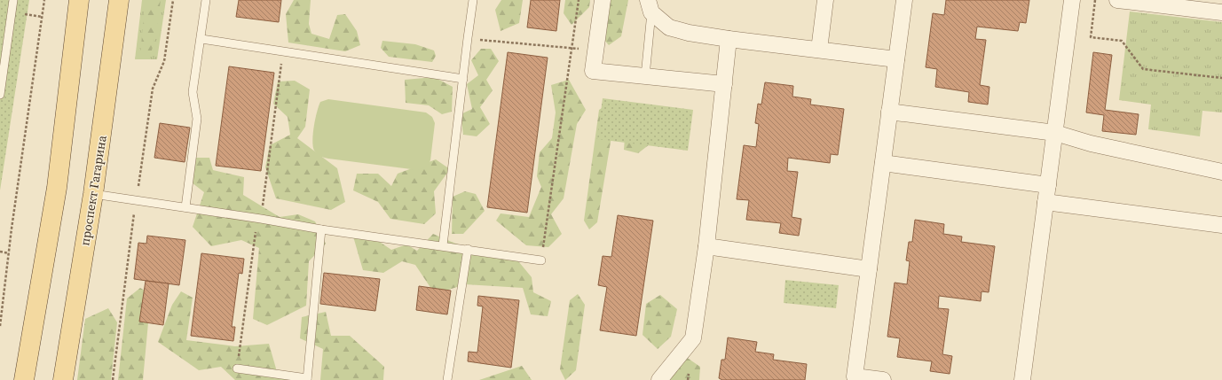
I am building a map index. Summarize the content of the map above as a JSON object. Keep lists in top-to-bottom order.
{
  "streets": {
    "main road": ["проспект Гагарина"]
  }
}
